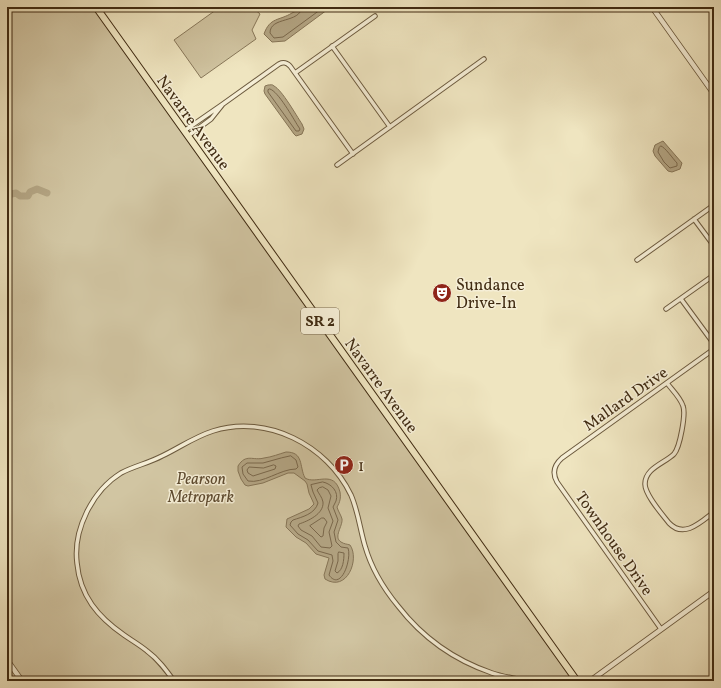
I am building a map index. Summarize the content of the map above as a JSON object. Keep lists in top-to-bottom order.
{
  "streets": {
    "highway": ["Navarre Avenue", "SR 2"],
    "street": ["Mallard Drive", "Townhouse Drive"]
  },
  "crossings": [
    ["Mallard Drive", "Townhouse Drive"]
  ],
  "parks": ["Pearson Metropark"],
  "places": {
    "theatre": ["Sundance Drive-In"],
    "parking": ["1"]
  }
}
